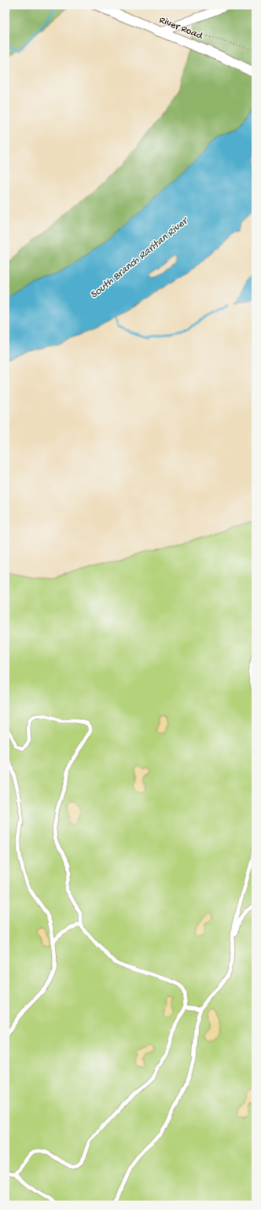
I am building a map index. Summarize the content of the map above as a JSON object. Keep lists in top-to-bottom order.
{
  "streets": {
    "street": ["River Road"]
  },
  "water": ["South Branch Raritan River"]
}
